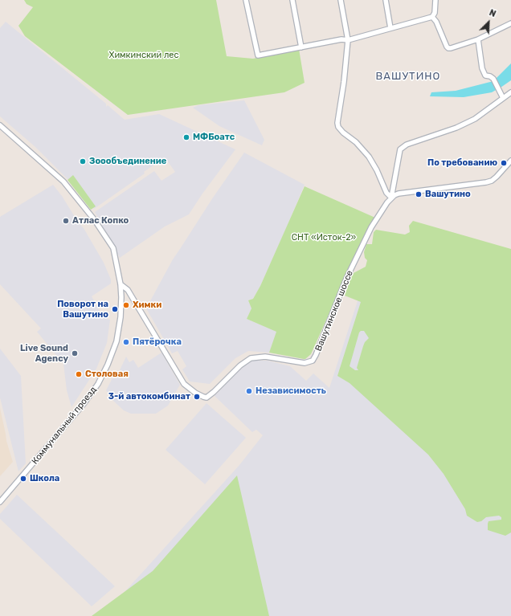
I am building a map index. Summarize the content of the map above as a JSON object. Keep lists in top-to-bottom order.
{
  "streets": {
    "street": ["Вашутинское шоссе", "Коммунальный проезд"]
  },
  "crossings": [
    ["Вашутинское шоссе", "Коммунальный проезд"]
  ],
  "districts": ["ВАШУТИНО"],
  "parks": ["Химкинский лес", "СНТ «Исток-2»"],
  "places": [
    "МФБоатс",
    "Зоообъединение",
    "По требованию",
    "Вашутино",
    "Атлас Копко",
    "Химки",
    "Поворот на Вашутино",
    "Пятёрочка",
    "Live Sound Agency",
    "Столовая",
    "Независимость",
    "3-й автокомбинат",
    "Школа"
  ],
  "north": "top right"
}
